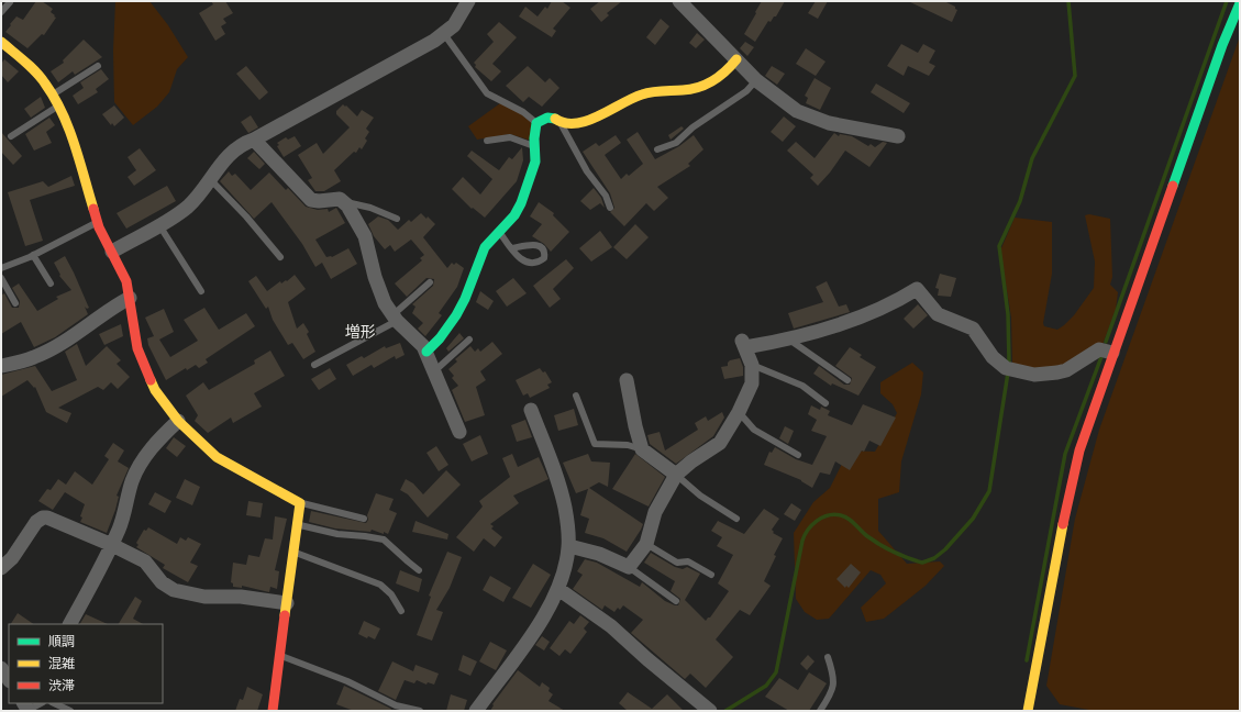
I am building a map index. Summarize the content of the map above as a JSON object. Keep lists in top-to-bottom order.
{
  "districts": ["増形"],
  "legend": ["順調", "混雑", "渋滞"]
}
